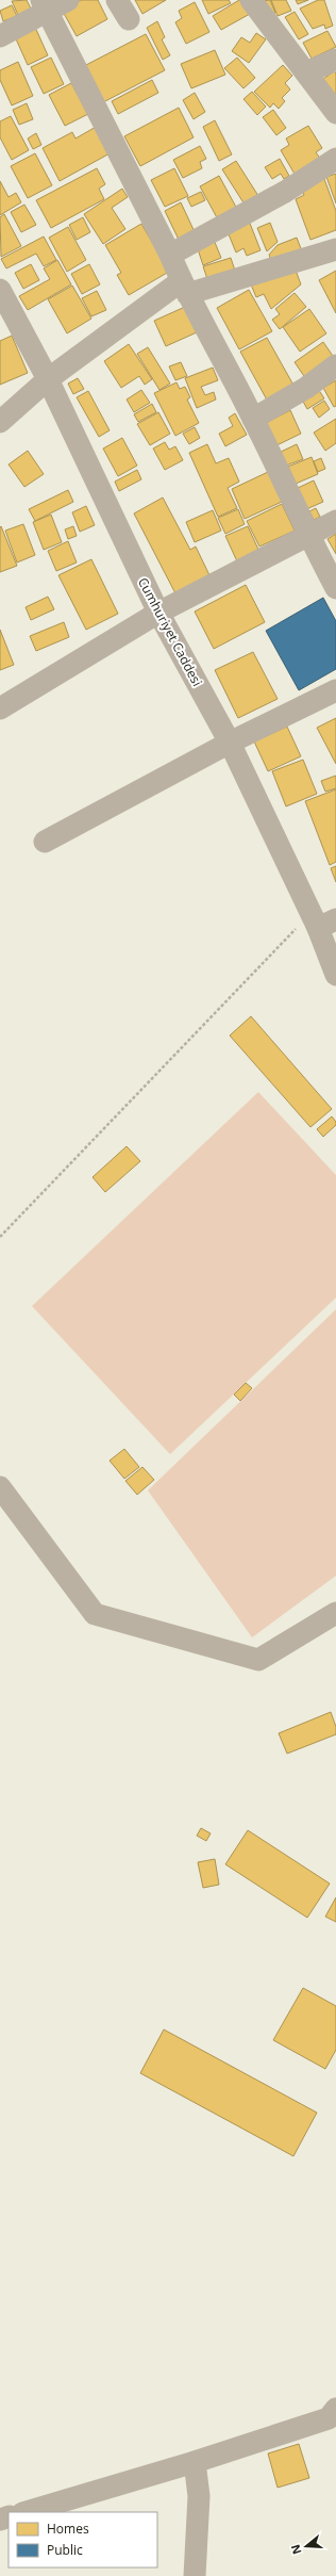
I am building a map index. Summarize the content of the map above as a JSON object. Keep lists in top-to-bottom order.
{
  "streets": {
    "street": ["Cumhuriyet Caddesi"]
  },
  "legend": ["Homes", "Public"],
  "north": "left"
}
